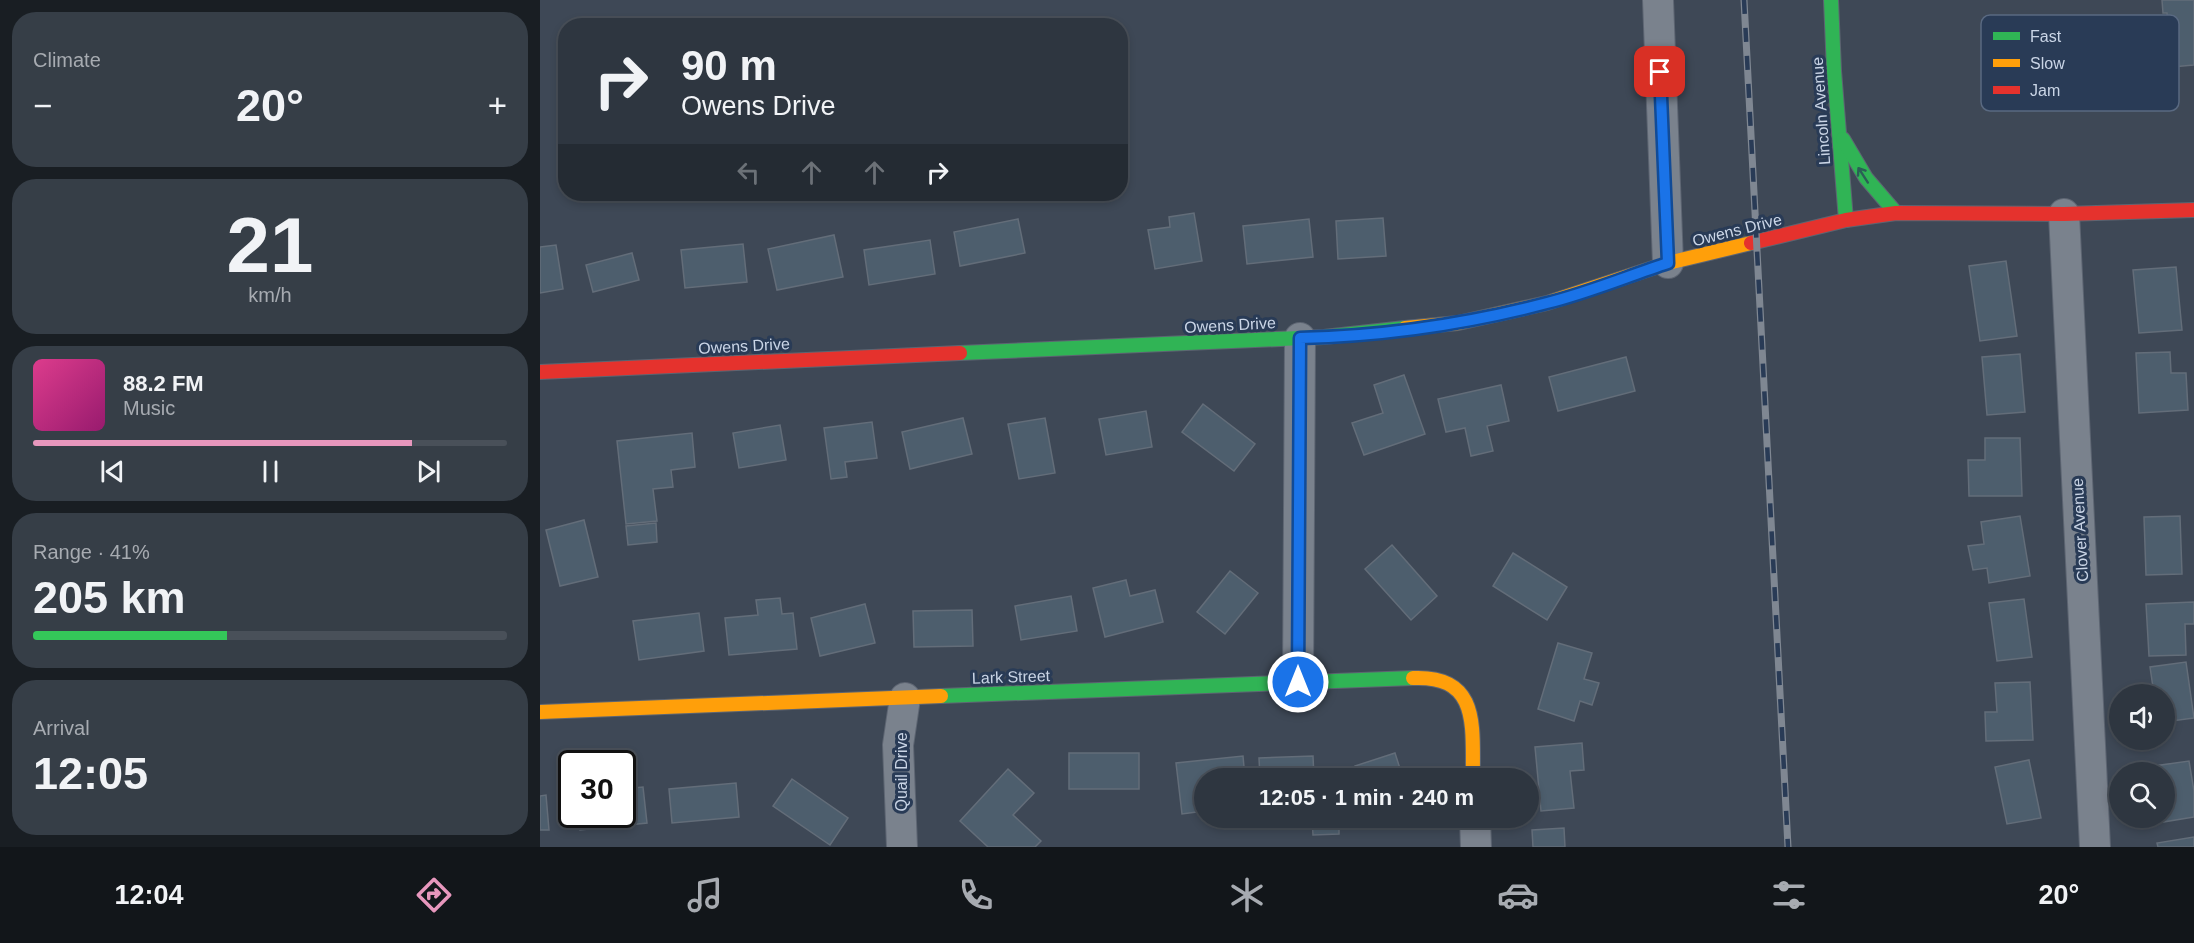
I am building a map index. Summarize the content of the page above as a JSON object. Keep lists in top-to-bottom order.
{
  "streets": {
    "street": [
      "Lincoln Avenue",
      "Owens Drive",
      "Clover Avenue",
      "Lark Street",
      "Quail Drive"
    ]
  },
  "crossings": [
    ["Lincoln Avenue", "Owens Drive"],
    ["Owens Drive", "Clover Avenue"],
    ["Lark Street", "Quail Drive"]
  ],
  "legend": ["Fast", "Slow", "Jam"],
  "page": {
    "tile": [
      "Climate",
      ["21", "km/h"],
      ["Range · 41%", "205 km"],
      ["Arrival", "12:05"]
    ],
    "turn": ["90 m", "Owens Drive"],
    "heat": ["−", "20°", "+"],
    "song": ["88.2 FM", "Music"],
    "limit": "30",
    "trip": "12:05 · 1 min · 240 m",
    "tabs": ["12:04", "20°"]
  }
}
